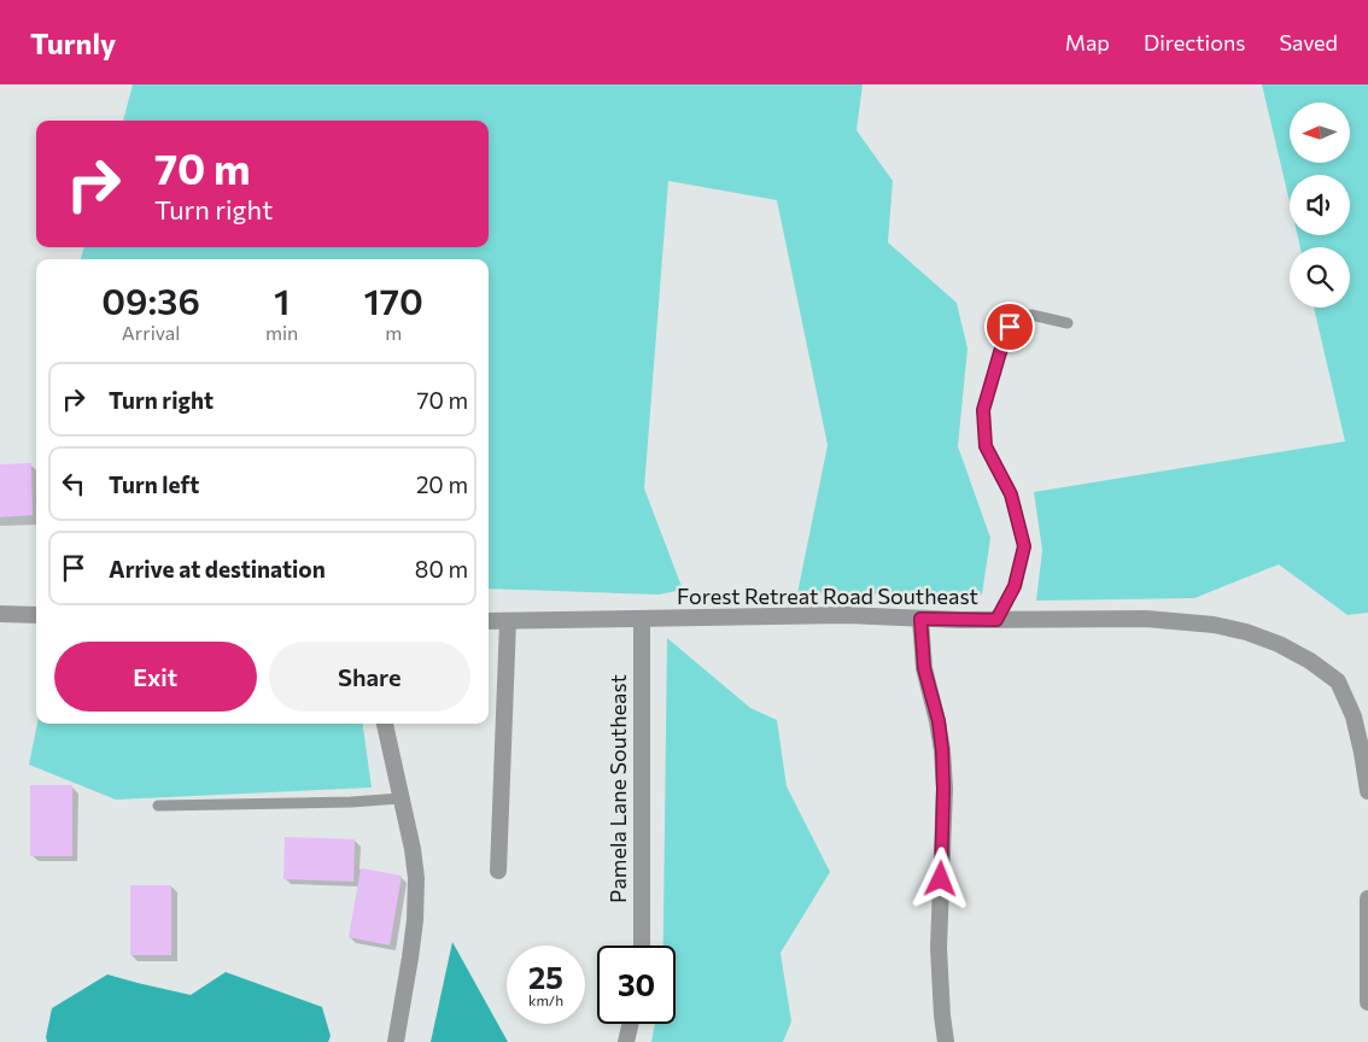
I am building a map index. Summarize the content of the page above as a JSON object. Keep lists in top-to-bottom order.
{
  "streets": {
    "street": ["Forest Retreat Road Southeast", "Pamela Lane Southeast"]
  },
  "crossings": [
    ["Forest Retreat Road Southeast", "Pamela Lane Southeast"]
  ],
  "north": "left",
  "page": {
    "header": "Turnly",
    "nav": ["Map", "Directions", "Saved"],
    "turn": ["70 m", "Turn right"],
    "eta": [
      "09:36",
      "Arrival",
      "1",
      "min",
      "170",
      "m"
    ],
    "list": [
      {
        "name": "Turn right",
        "value": "70 m"
      },
      {
        "name": "Turn left",
        "value": "20 m"
      },
      {
        "name": "Arrive at destination",
        "value": "80 m"
      }
    ],
    "buttons": ["Exit", "Share"],
    "speed": "25 km/h",
    "limit": "30"
  }
}
